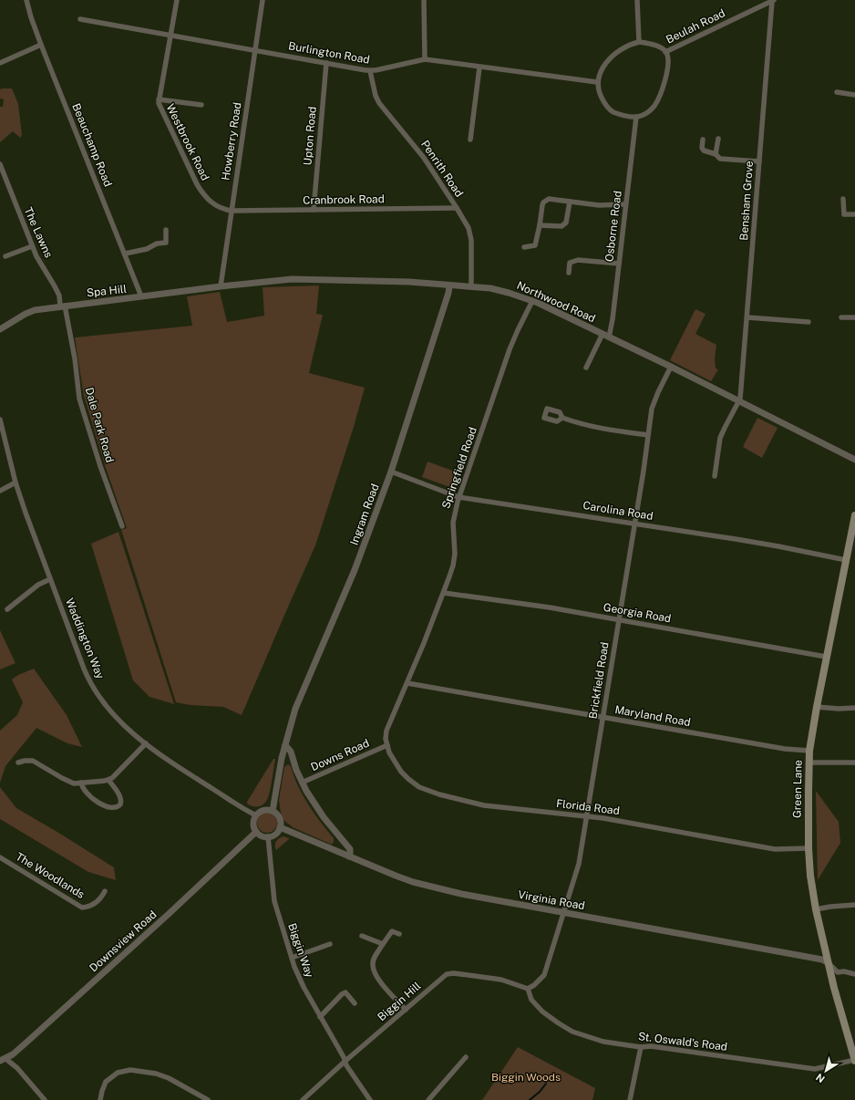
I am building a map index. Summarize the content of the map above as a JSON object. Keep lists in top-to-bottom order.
{
  "streets": {
    "main road": ["Green Lane"],
    "street": [
      "Beulah Road",
      "Burlington Road",
      "Upton Road",
      "Howberry Road",
      "Westbrook Road",
      "Beauchamp Road",
      "Penrith Road",
      "Cranbrook Road",
      "Bensham Grove",
      "Osborne Road",
      "The Lawns",
      "Spa Hill",
      "Northwood Road",
      "Dale Park Road",
      "Springfield Road",
      "Carolina Road",
      "Ingram Road",
      "Georgia Road",
      "Waddington Way",
      "Brickfield Road",
      "Maryland Road",
      "Downs Road",
      "Florida Road",
      "The Woodlands",
      "Virginia Road",
      "Downsview Road",
      "Biggin Way",
      "Biggin Hill",
      "St. Oswald's Road"
    ]
  },
  "crossings": [
    ["Beulah Road", "Burlington Road"],
    ["Beulah Road", "Bensham Grove"],
    ["Beulah Road", "Osborne Road"],
    ["Burlington Road", "Upton Road"],
    ["Burlington Road", "Howberry Road"],
    ["Burlington Road", "Westbrook Road"],
    ["Burlington Road", "Penrith Road"],
    ["Burlington Road", "Osborne Road"],
    ["Upton Road", "Cranbrook Road"],
    ["Howberry Road", "Westbrook Road"],
    ["Howberry Road", "Cranbrook Road"],
    ["Howberry Road", "Spa Hill"],
    ["Howberry Road", "Northwood Road"],
    ["Westbrook Road", "Cranbrook Road"],
    ["Beauchamp Road", "Spa Hill"],
    ["Penrith Road", "Cranbrook Road"],
    ["Penrith Road", "Northwood Road"],
    ["Bensham Grove", "Northwood Road"],
    ["Osborne Road", "Northwood Road"],
    ["The Lawns", "Spa Hill"],
    ["The Lawns", "Dale Park Road"],
    ["Spa Hill", "Northwood Road"],
    ["Spa Hill", "Dale Park Road"],
    ["Northwood Road", "Springfield Road"],
    ["Northwood Road", "Ingram Road"],
    ["Northwood Road", "Brickfield Road"],
    ["Springfield Road", "Carolina Road"],
    ["Springfield Road", "Georgia Road"],
    ["Springfield Road", "Maryland Road"],
    ["Springfield Road", "Downs Road"],
    ["Springfield Road", "Florida Road"],
    ["Carolina Road", "Ingram Road"],
    ["Carolina Road", "Brickfield Road"],
    ["Carolina Road", "Green Lane"],
    ["Ingram Road", "Waddington Way"],
    ["Ingram Road", "Virginia Road"],
    ["Ingram Road", "Downsview Road"],
    ["Ingram Road", "Biggin Way"],
    ["Georgia Road", "Brickfield Road"],
    ["Georgia Road", "Green Lane"],
    ["Waddington Way", "Virginia Road"],
    ["Waddington Way", "Downsview Road"],
    ["Waddington Way", "Biggin Way"],
    ["Brickfield Road", "Maryland Road"],
    ["Brickfield Road", "Florida Road"],
    ["Brickfield Road", "Virginia Road"],
    ["Brickfield Road", "Biggin Hill"],
    ["Brickfield Road", "St. Oswald's Road"],
    ["Maryland Road", "Green Lane"],
    ["Downs Road", "Florida Road"],
    ["Green Lane", "Florida Road"],
    ["Green Lane", "Virginia Road"],
    ["Green Lane", "St. Oswald's Road"],
    ["Virginia Road", "Downsview Road"],
    ["Virginia Road", "Biggin Way"],
    ["Downsview Road", "Biggin Way"],
    ["Biggin Way", "Biggin Hill"],
    ["Biggin Hill", "St. Oswald's Road"]
  ],
  "parks": ["Biggin Woods"],
  "north": "bottom left"
}
